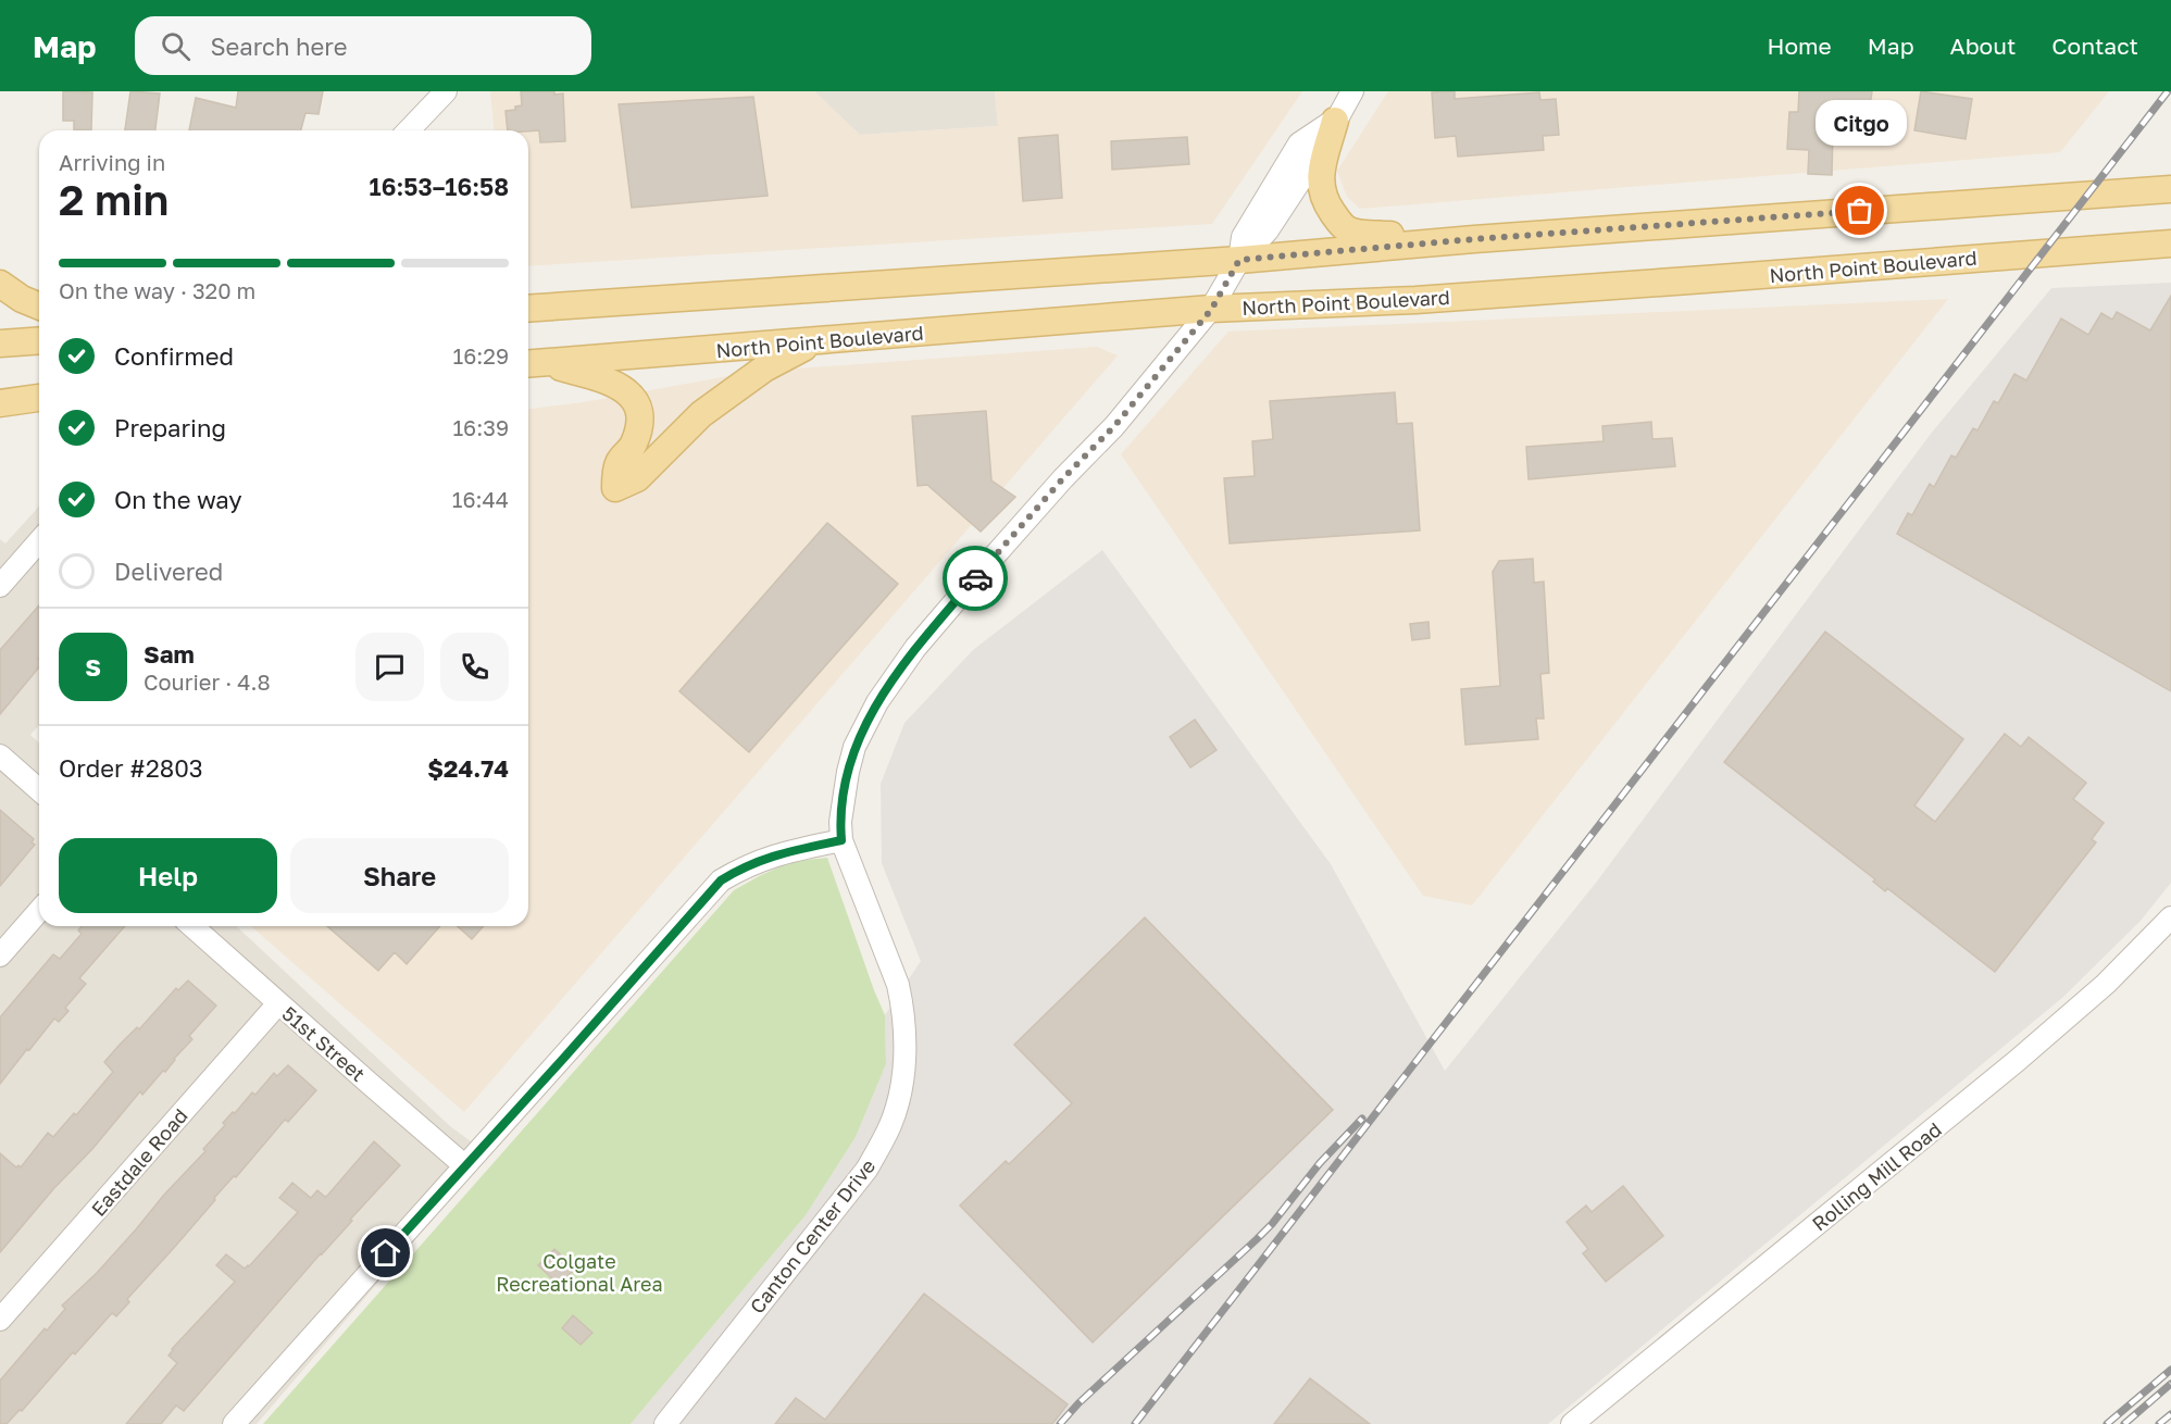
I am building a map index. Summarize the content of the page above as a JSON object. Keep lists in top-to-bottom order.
{
  "streets": {
    "main road": ["North Point Boulevard"],
    "street": [
      "51st Street",
      "Eastdale Road",
      "Rolling Mill Road",
      "Canton Center Drive"
    ]
  },
  "crossings": [
    ["51st Street", "Eastdale Road"]
  ],
  "parks": ["Colgate Recreational Area"],
  "places": ["Citgo"],
  "page": {
    "header": "Map",
    "search": "Search here",
    "nav": [
      "Home",
      "Map",
      "About",
      "Contact"
    ],
    "bubble": "Citgo",
    "heading": ["2 min", "Arriving in", "16:53–16:58"],
    "panel": [
      "Sam",
      "Courier · 4.8",
      "Order #2803",
      "$24.74"
    ],
    "bar": "On the way · 320 m",
    "list": [
      ["Confirmed", "16:29"],
      ["Preparing", "16:39"],
      ["On the way", "16:44"],
      "Delivered"
    ],
    "round": "S",
    "buttons": ["Help", "Share"]
  }
}
